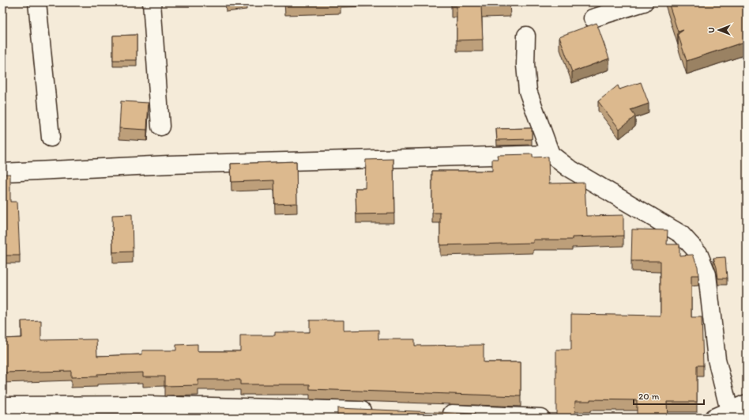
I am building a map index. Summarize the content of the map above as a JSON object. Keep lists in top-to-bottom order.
{
  "scale_bar": "20 m",
  "north": "left"
}
